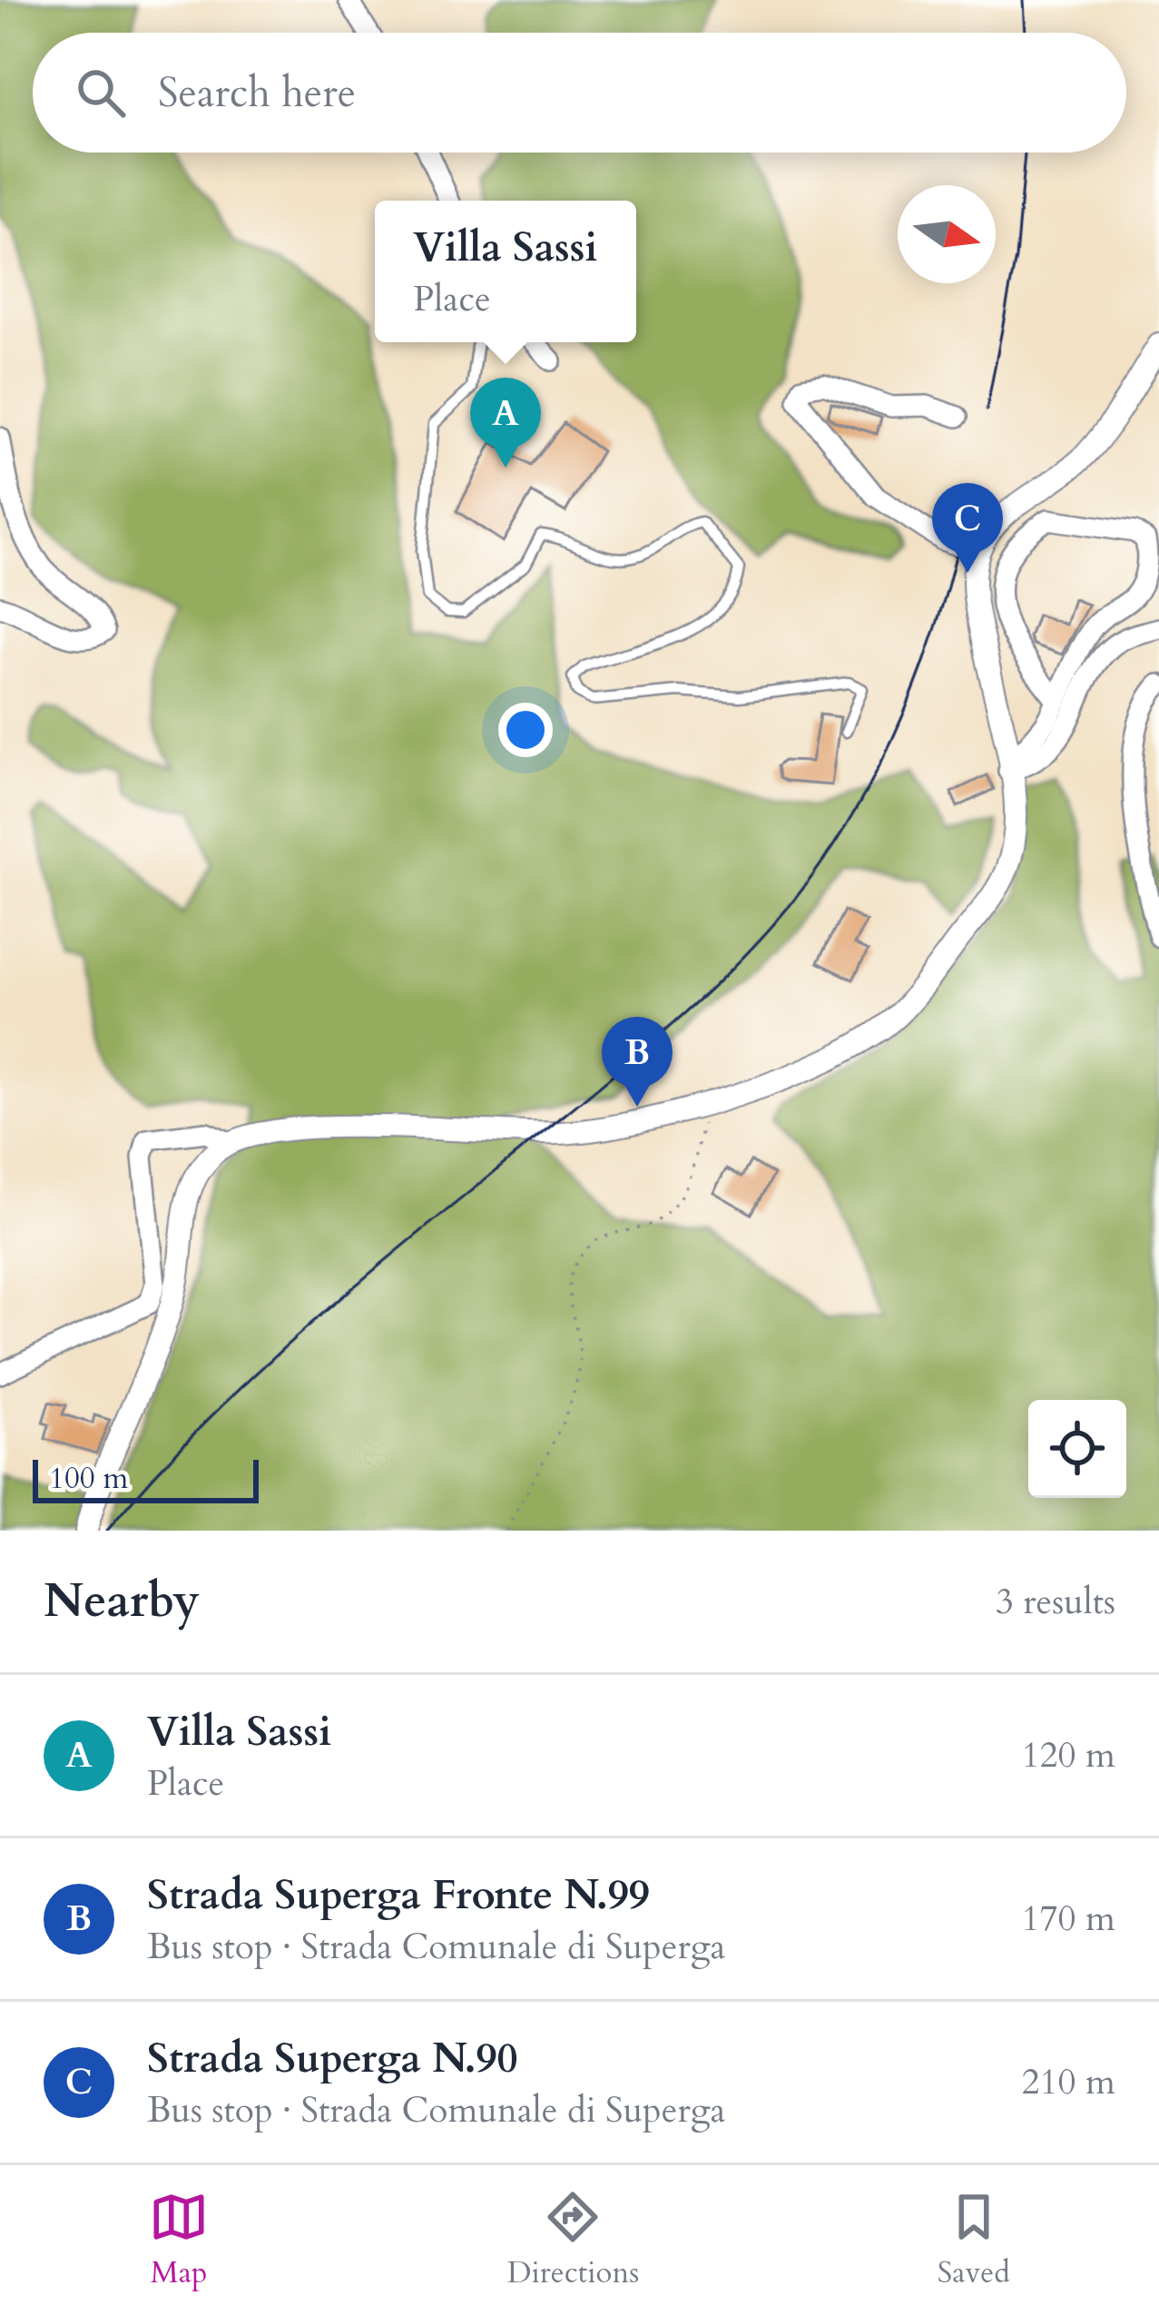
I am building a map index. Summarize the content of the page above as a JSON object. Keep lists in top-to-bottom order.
{
  "scale_bar": "100 m",
  "north": "right",
  "page": {
    "search": "Search here",
    "popup": ["Villa Sassi", "Place"],
    "pins": ["A", "C", "B"],
    "scale": "100 m",
    "heading": ["Nearby", "3 results"],
    "list": [
      {
        "mark": "A",
        "name": "Villa Sassi",
        "note": "Place",
        "value": "120 m"
      },
      {
        "mark": "B",
        "name": "Strada Superga Fronte N.99",
        "note": "Bus stop · Strada Comunale di Superga",
        "value": "170 m"
      },
      {
        "mark": "C",
        "name": "Strada Superga N.90",
        "note": "Bus stop · Strada Comunale di Superga",
        "value": "210 m"
      }
    ],
    "nav": ["Map", "Directions", "Saved"]
  }
}
